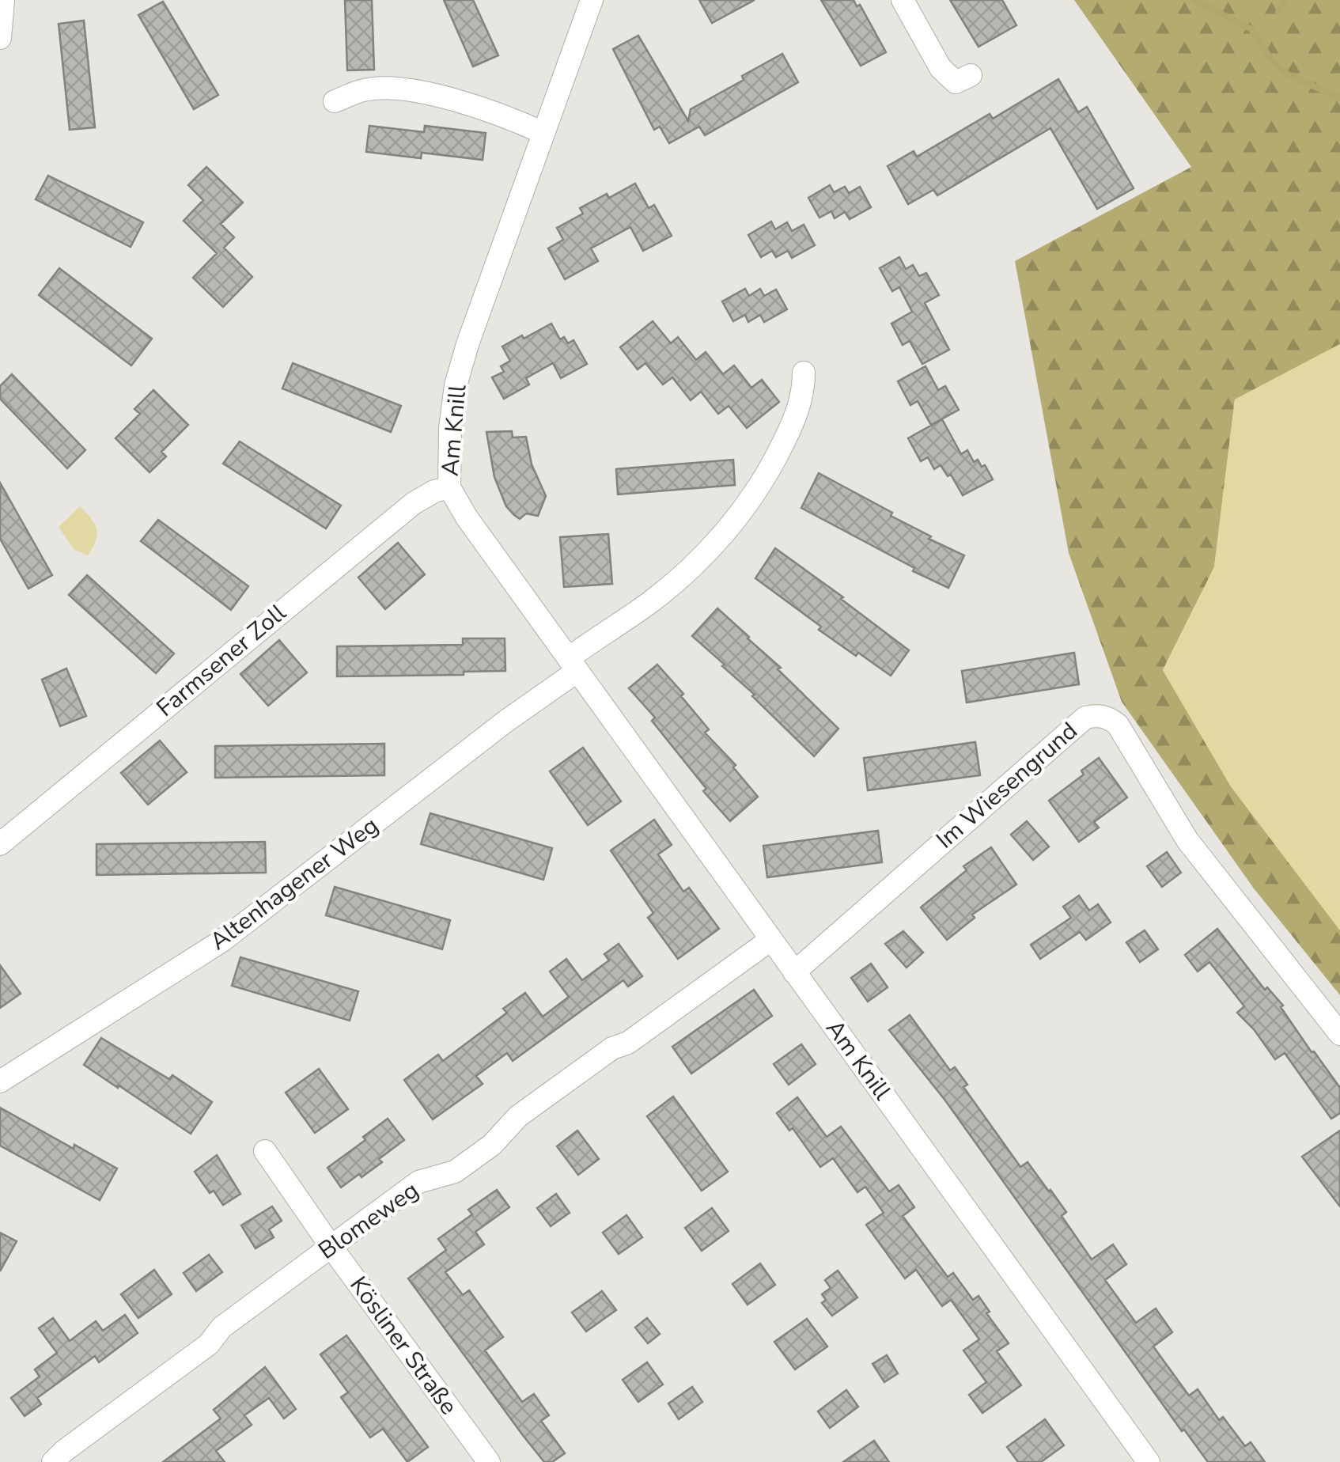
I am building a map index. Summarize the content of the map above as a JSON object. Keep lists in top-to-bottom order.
{
  "streets": {
    "street": [
      "Am Knill",
      "Farmsener Zoll",
      "Im Wiesengrund",
      "Altenhagener Weg",
      "Blomeweg",
      "Kösliner Straße"
    ]
  },
  "crossings": [
    ["Am Knill", "Farmsener Zoll"],
    ["Am Knill", "Im Wiesengrund"],
    ["Am Knill", "Altenhagener Weg"],
    ["Am Knill", "Blomeweg"],
    ["Blomeweg", "Kösliner Straße"]
  ]
}
